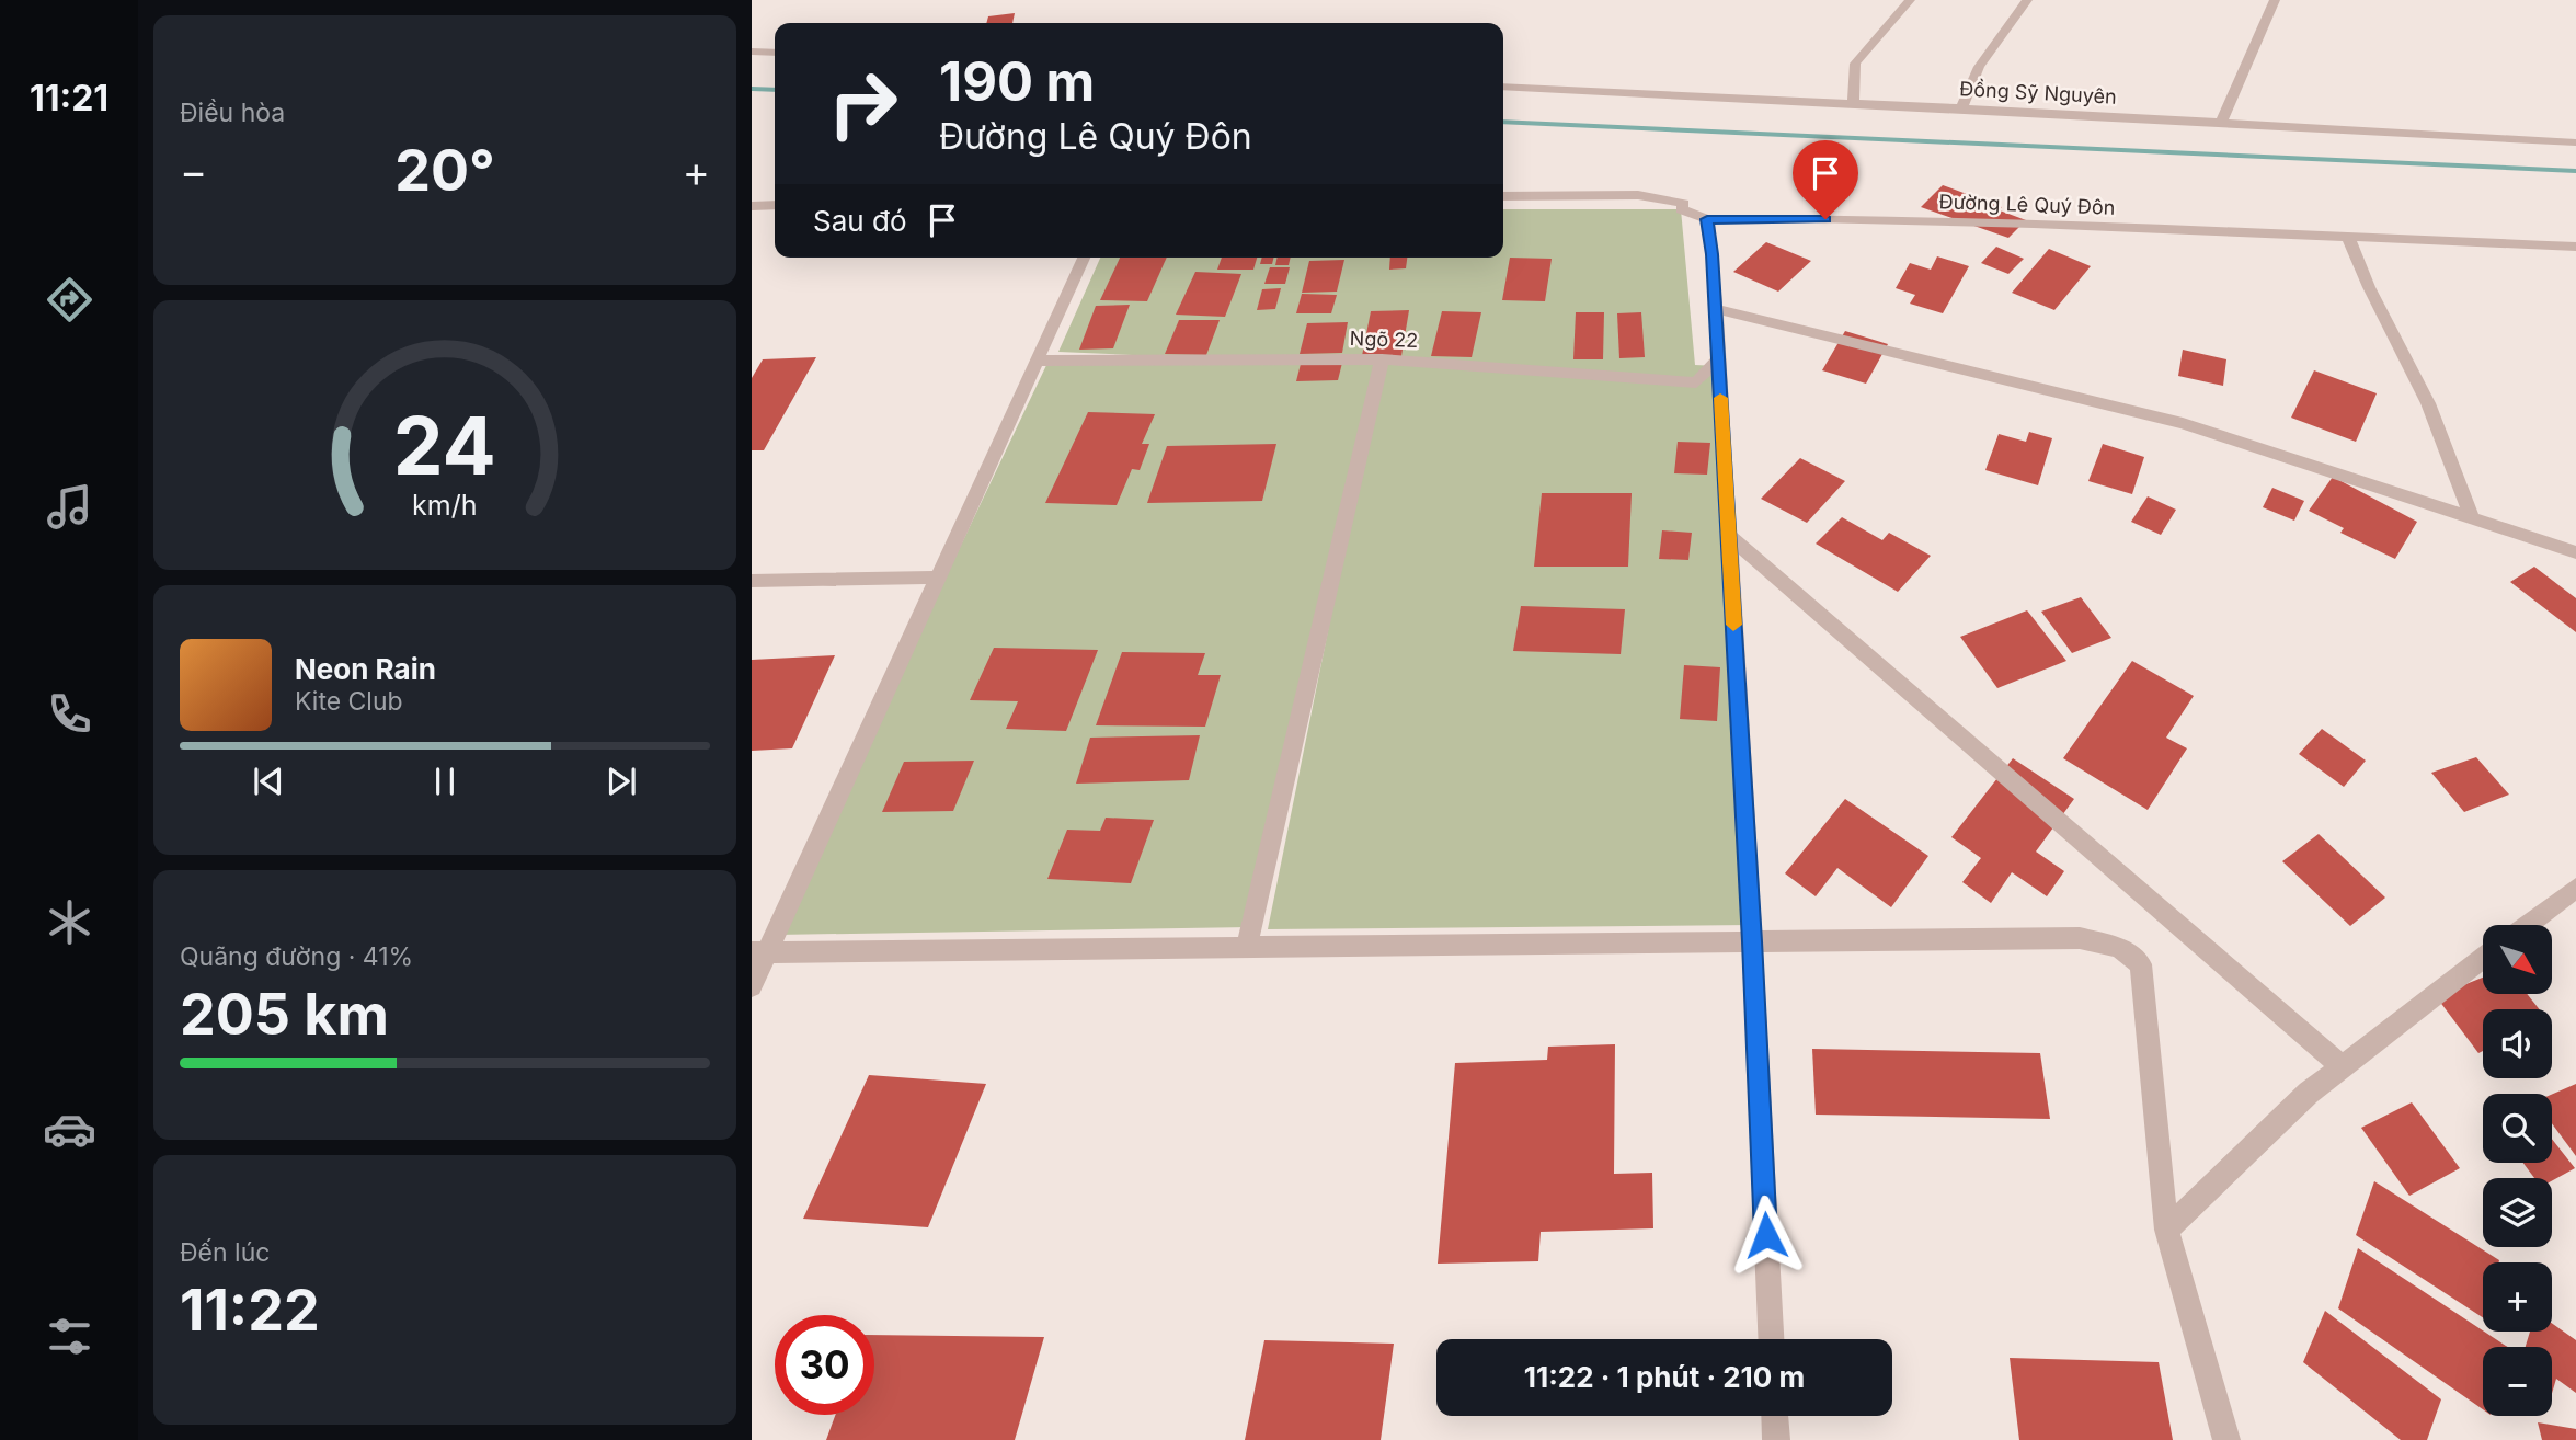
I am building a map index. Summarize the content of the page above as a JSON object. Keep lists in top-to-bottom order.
{
  "streets": {
    "street": ["Đồng Sỹ Nguyên", "Đường Lê Quý Đôn", "Ngõ 22"]
  },
  "north": "bottom right",
  "page": {
    "tabs": "11:21",
    "tile": [
      "Điều hòa",
      ["Quãng đường · 41%", "205 km"],
      ["Đến lúc", "11:22"]
    ],
    "turn": ["190 m", "Đường Lê Quý Đôn"],
    "heat": ["−", "20°", "+"],
    "then": "Sau đó",
    "song": ["Neon Rain", "Kite Club"],
    "map_buttons": ["+", "−"],
    "limit": "30",
    "trip": "11:22 · 1 phút · 210 m",
    "gauge": ["24", "km/h"]
  }
}
